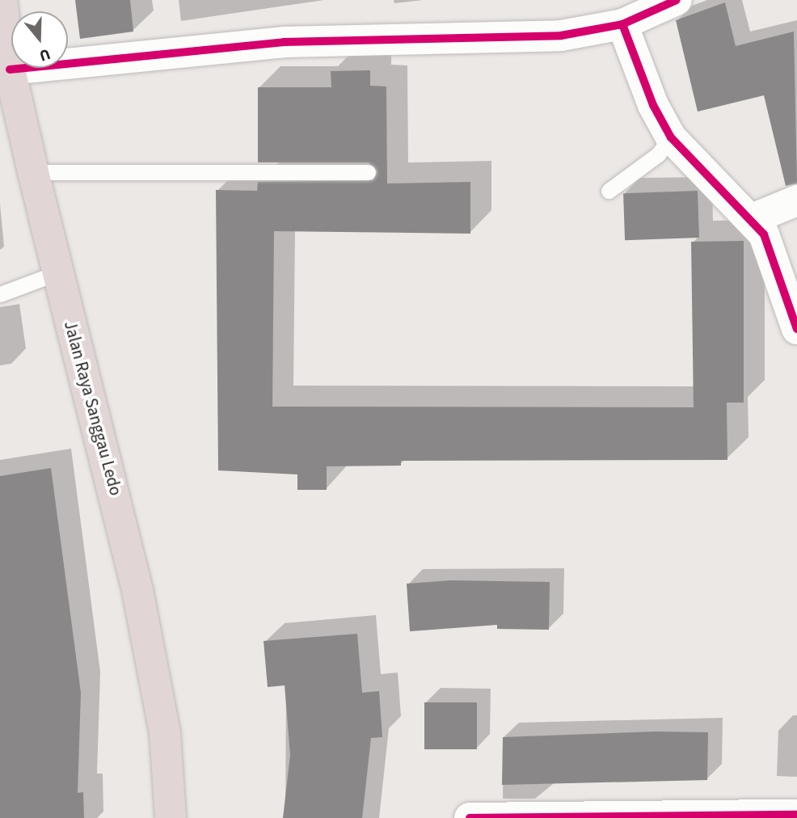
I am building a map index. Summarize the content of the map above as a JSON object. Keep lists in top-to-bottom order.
{
  "streets": {
    "highway": ["Jalan Raya Sanggau Ledo"]
  },
  "north": "bottom"
}
